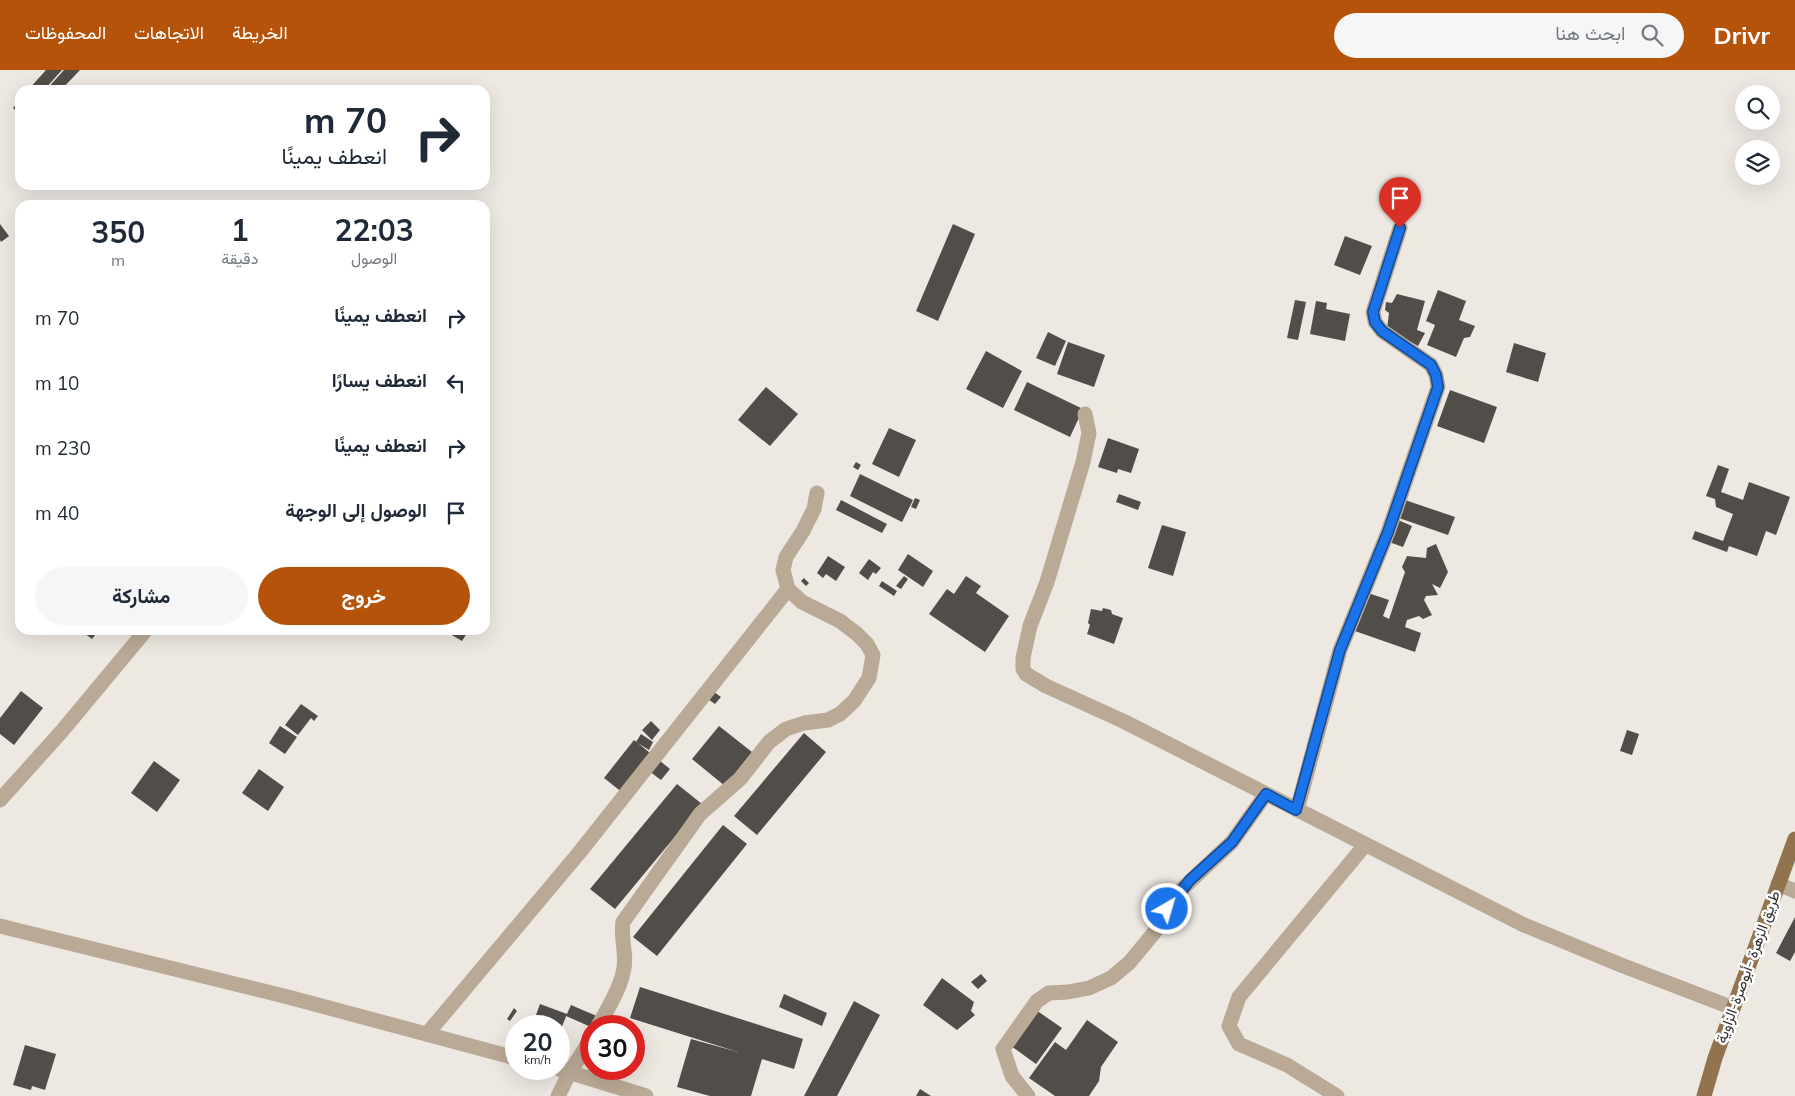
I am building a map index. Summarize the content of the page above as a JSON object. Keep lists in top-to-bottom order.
{
  "streets": {
    "main road": ["طريق الزهرة -أبوصرة-الزاوية"]
  },
  "page": {
    "header": "Drivr",
    "search": "ابحث هنا",
    "nav": ["الخريطة", "الاتجاهات", "المحفوظات"],
    "turn": ["70 m", "انعطف يمينًا"],
    "eta": [
      "22:03",
      "الوصول",
      "1",
      "دقيقة",
      "350",
      "m"
    ],
    "list": [
      {
        "name": "انعطف يمينًا",
        "value": "70 m"
      },
      {
        "name": "انعطف يسارًا",
        "value": "10 m"
      },
      {
        "name": "انعطف يمينًا",
        "value": "230 m"
      },
      {
        "name": "الوصول إلى الوجهة",
        "value": "40 m"
      }
    ],
    "buttons": ["خروج", "مشاركة"],
    "speed": "20 km/h",
    "limit": "30"
  }
}
